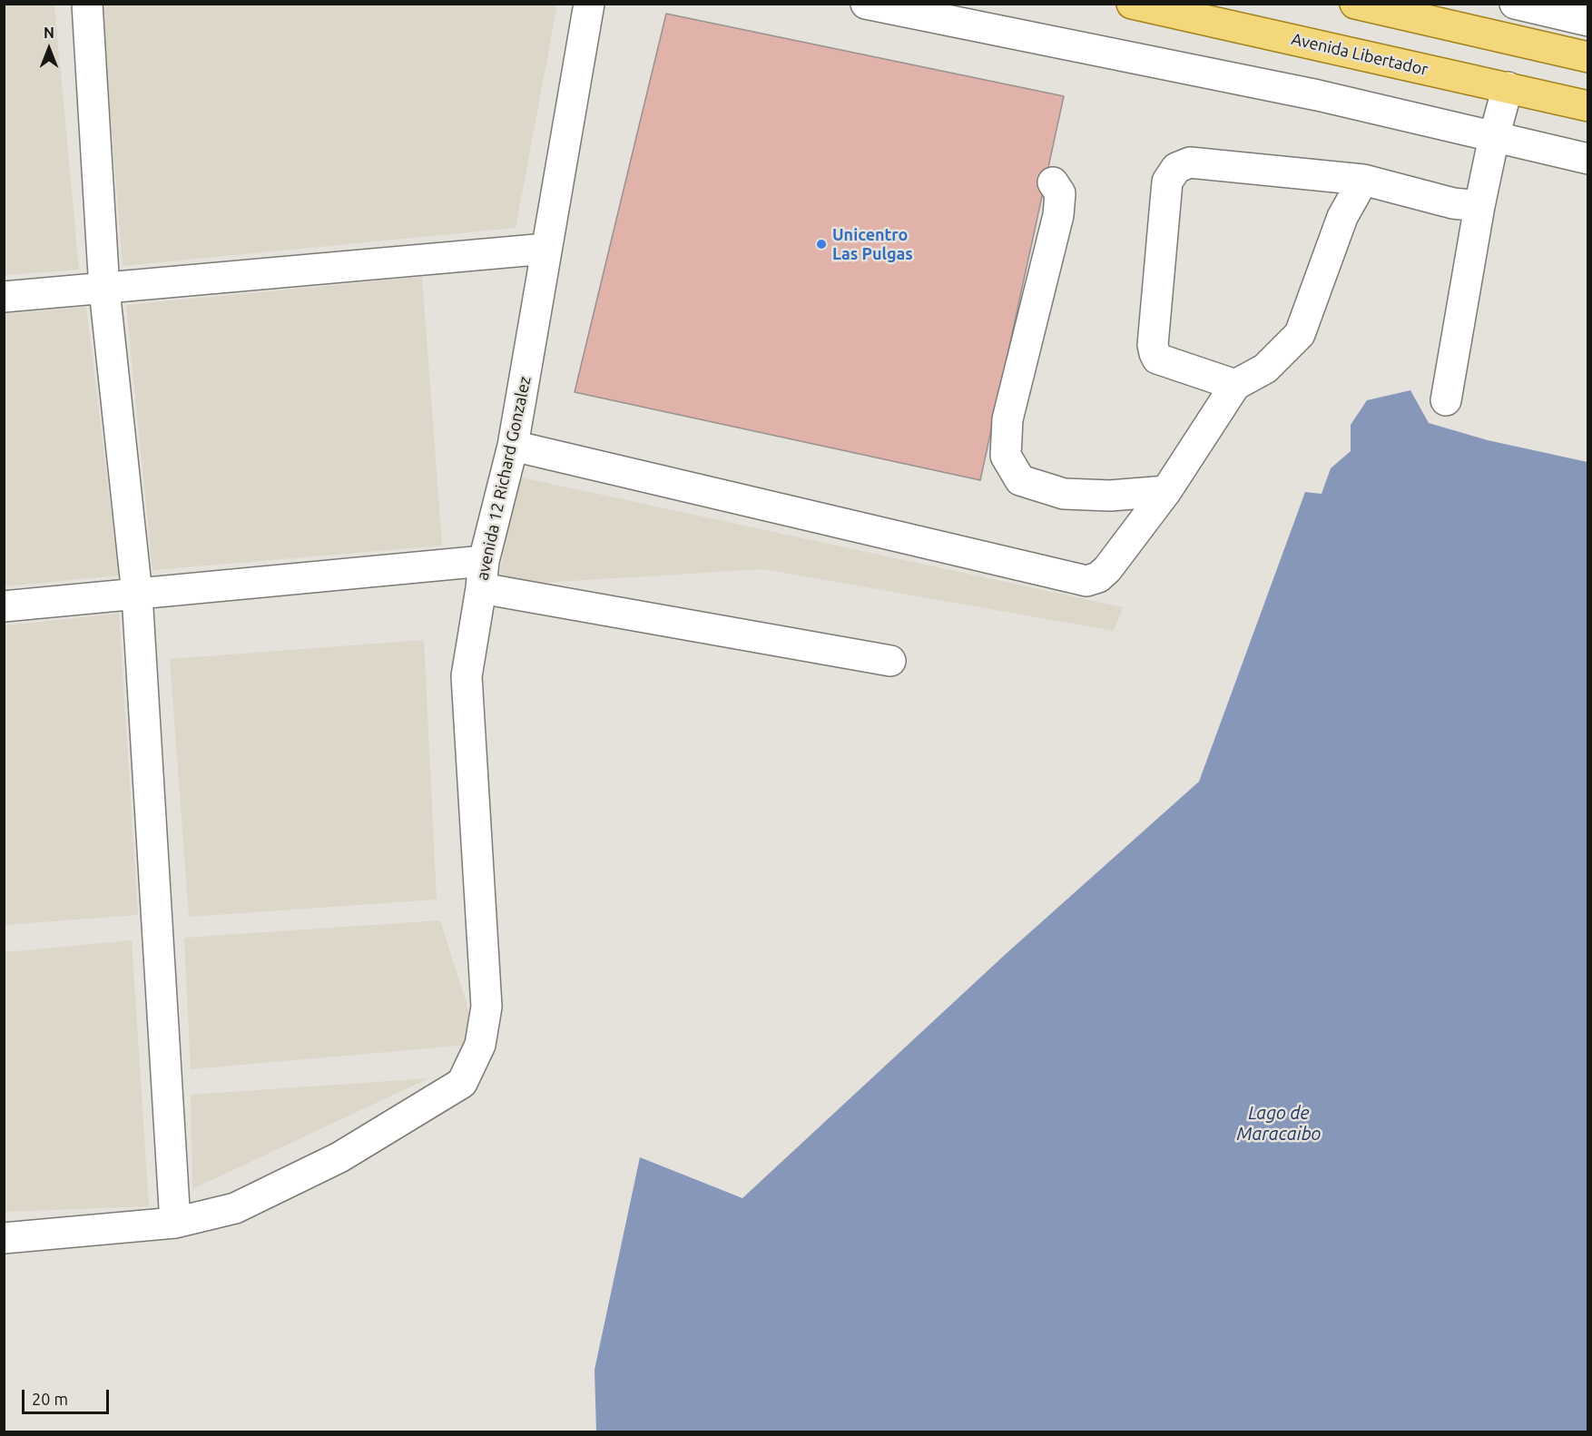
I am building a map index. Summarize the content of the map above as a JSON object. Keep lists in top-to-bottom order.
{
  "streets": {
    "main road": ["Avenida Libertador"],
    "street": ["avenida 12 Richard Gonzalez"]
  },
  "water": ["Lago de Maracaibo"],
  "places": ["Unicentro Las Pulgas"],
  "scale_bar": "20 m",
  "north": "top"
}
